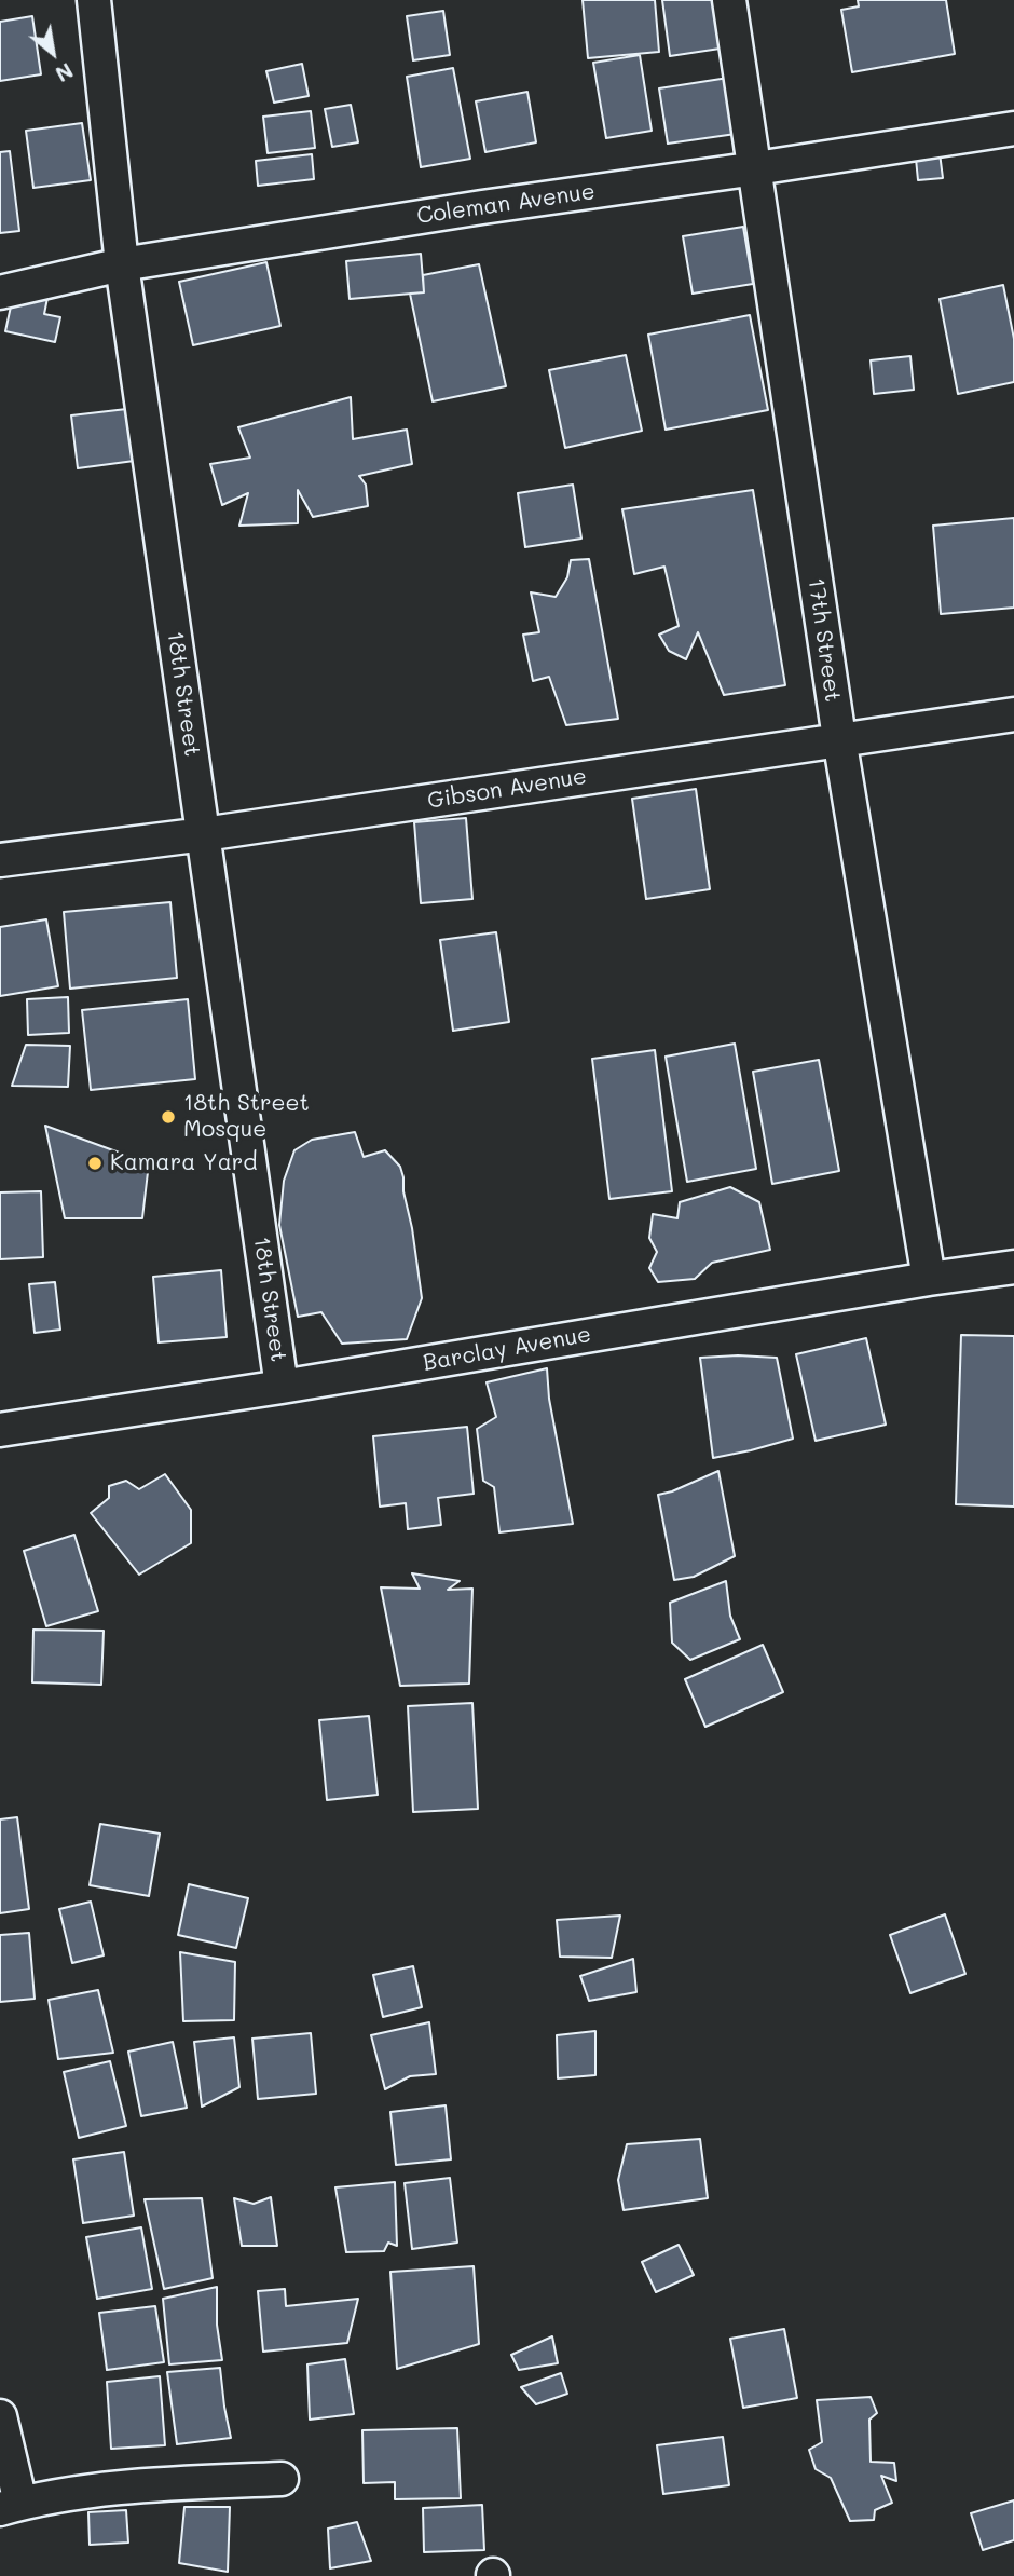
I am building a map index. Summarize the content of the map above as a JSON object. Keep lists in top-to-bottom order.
{
  "streets": {
    "street": [
      "Coleman Avenue",
      "17th Street",
      "18th Street",
      "Gibson Avenue",
      "Barclay Avenue"
    ]
  },
  "crossings": [
    ["Coleman Avenue", "17th Street"],
    ["Coleman Avenue", "18th Street"],
    ["17th Street", "Gibson Avenue"],
    ["17th Street", "Barclay Avenue"],
    ["18th Street", "Gibson Avenue"],
    ["18th Street", "Barclay Avenue"]
  ],
  "places": ["18th Street Mosque", "Kamara Yard"],
  "north": "bottom right"
}
